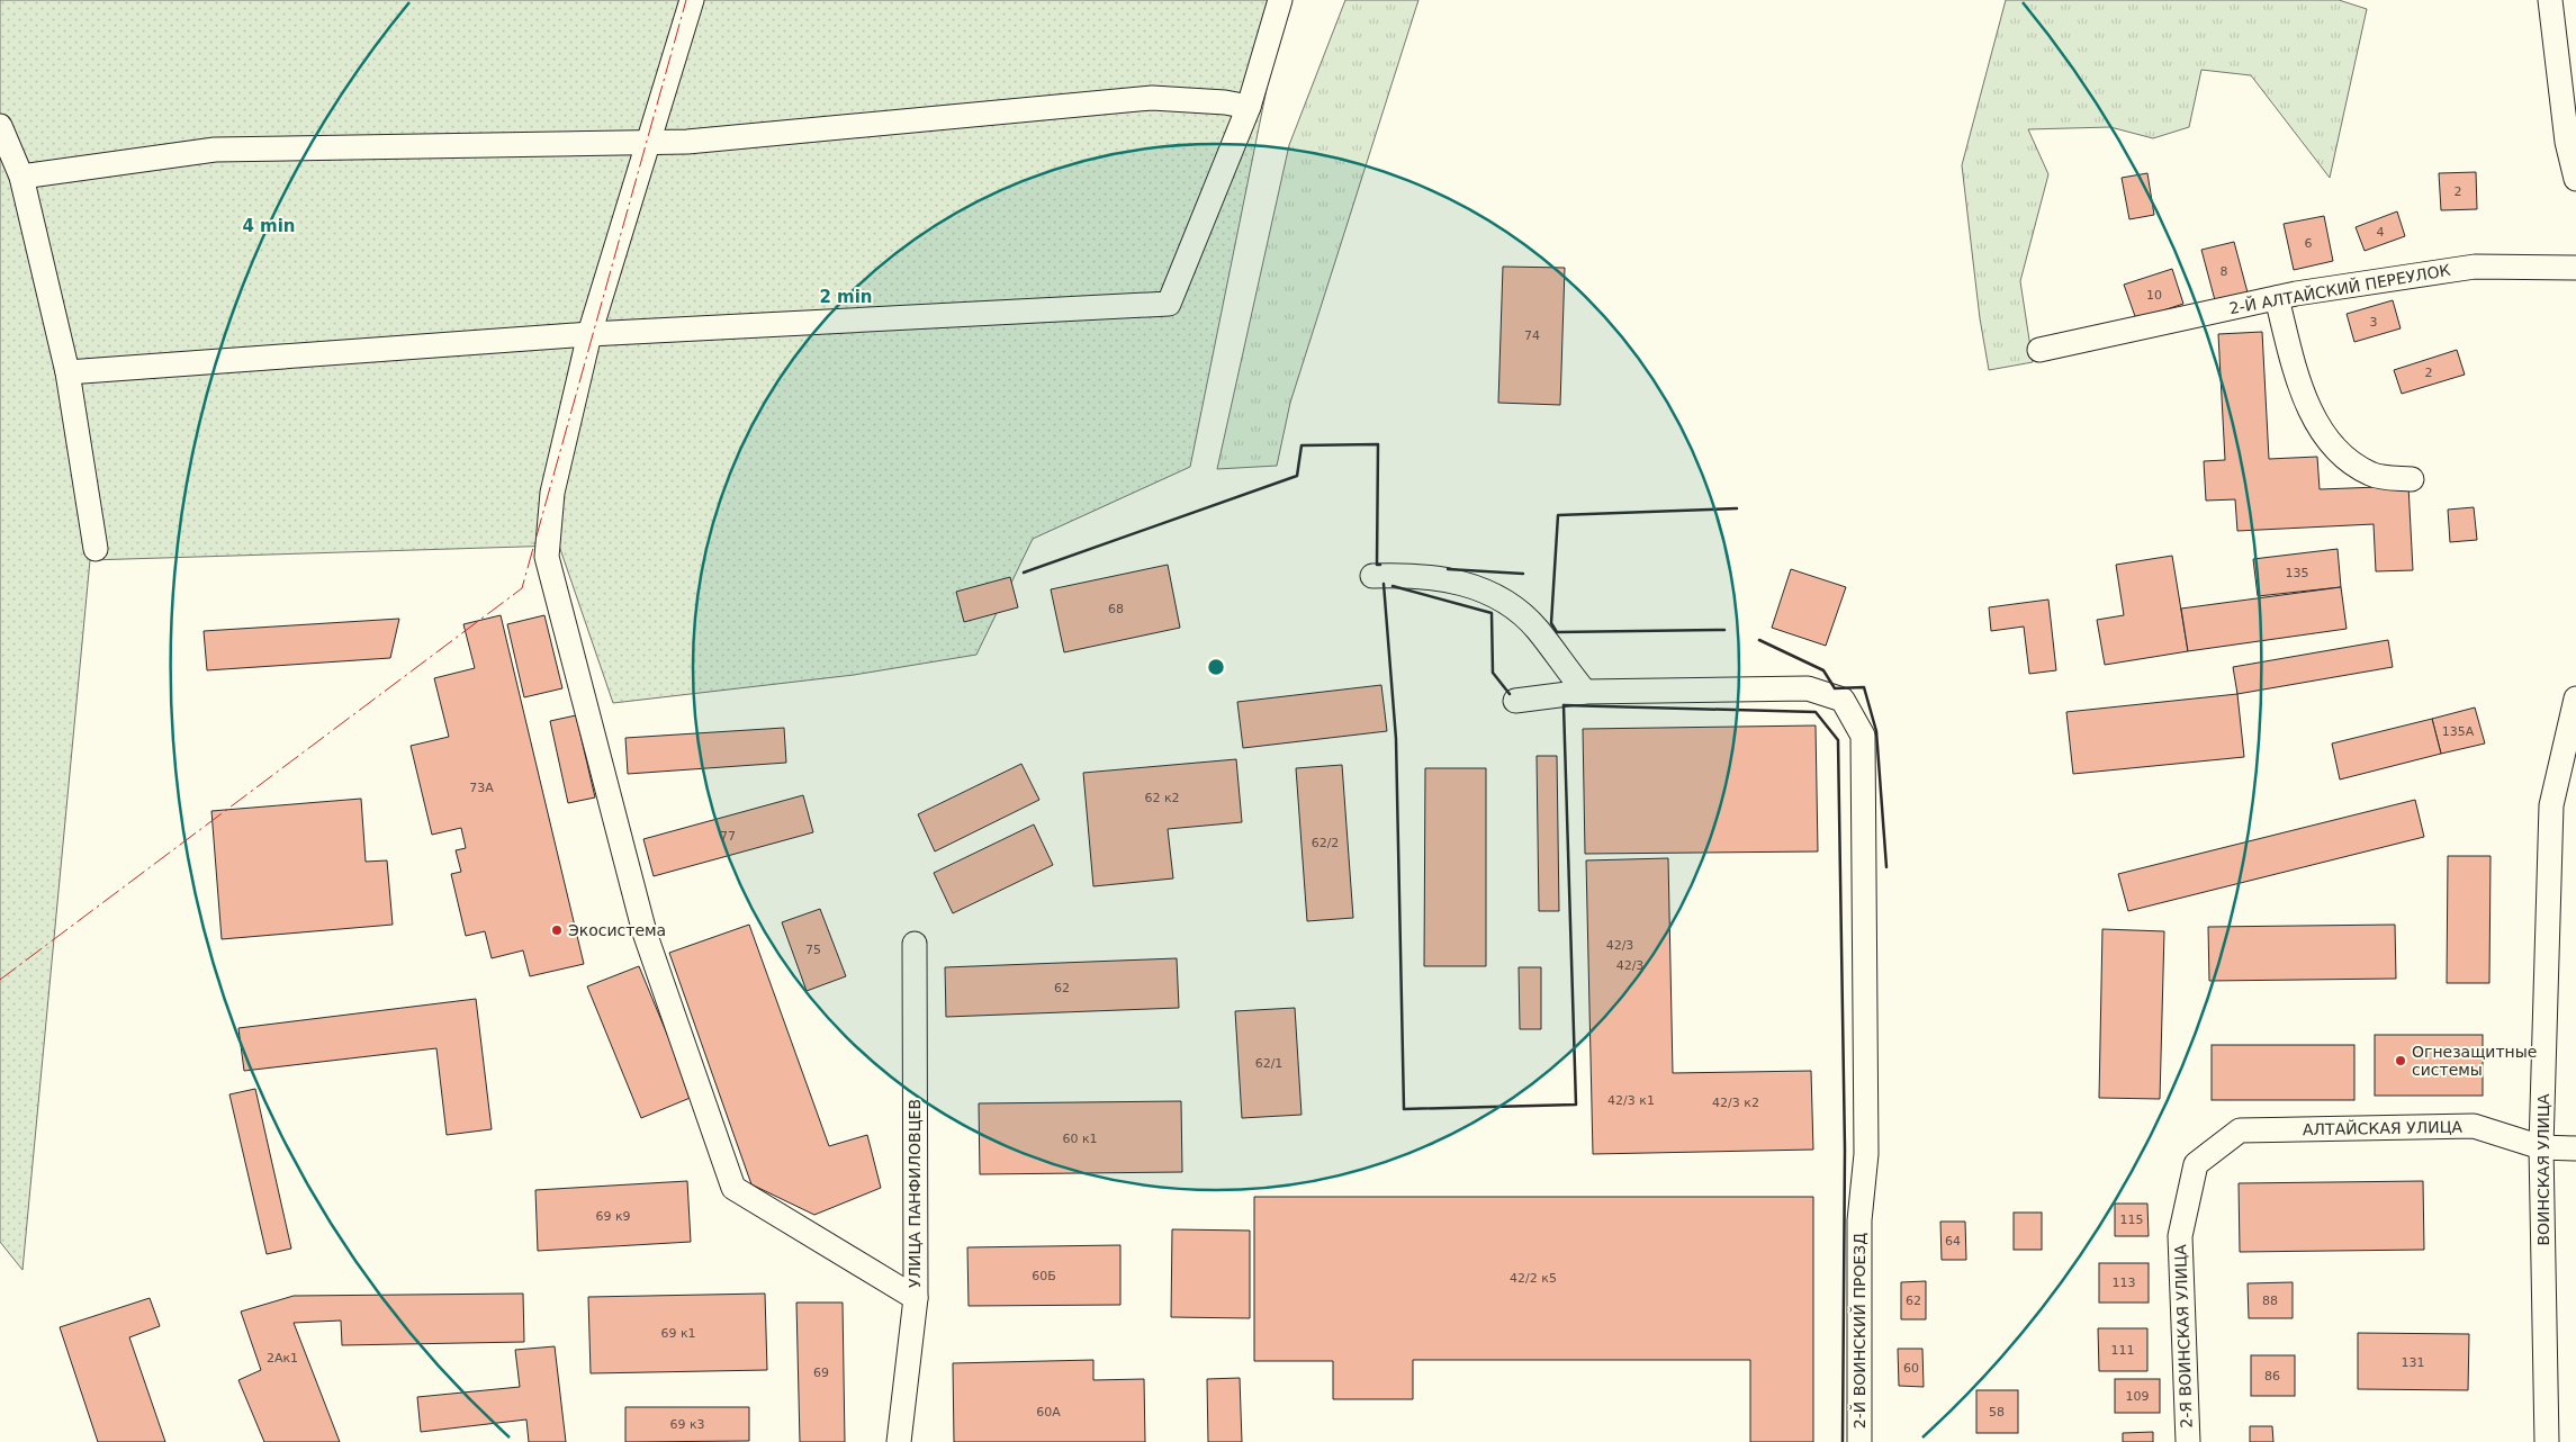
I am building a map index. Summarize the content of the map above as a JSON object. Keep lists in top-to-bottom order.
{
  "streets": {
    "street": [
      "2-Й АЛТАЙСКИЙ ПЕРЕУЛОК",
      "АЛТАЙСКАЯ УЛИЦА",
      "ВОИНСКАЯ УЛИЦА",
      "УЛИЦА ПАНФИЛОВЦЕВ",
      "2-Й ВОИНСКИЙ ПРОЕЗД",
      "2-Я ВОИНСКАЯ УЛИЦА"
    ]
  },
  "crossings": [
    ["АЛТАЙСКАЯ УЛИЦА", "ВОИНСКАЯ УЛИЦА"],
    ["АЛТАЙСКАЯ УЛИЦА", "2-Я ВОИНСКАЯ УЛИЦА"]
  ],
  "places": ["Экосистема", "Огнезащитные системы"],
  "house_numbers": [
    "2",
    "4",
    "6",
    "8",
    "10",
    "3",
    "74",
    "2",
    "135",
    "68",
    "135А",
    "73А",
    "62 к2",
    "77",
    "62/2",
    "42/3",
    "75",
    "42/3",
    "62",
    "62/1",
    "42/3 к1",
    "42/3 к2",
    "60 к1",
    "69 к9",
    "115",
    "64",
    "60Б",
    "42/2 к5",
    "113",
    "62",
    "88",
    "69 к1",
    "111",
    "2Ак1",
    "131",
    "60",
    "69",
    "86",
    "109",
    "60А",
    "58",
    "69 к3"
  ],
  "rings": ["4 min", "2 min"]
}
